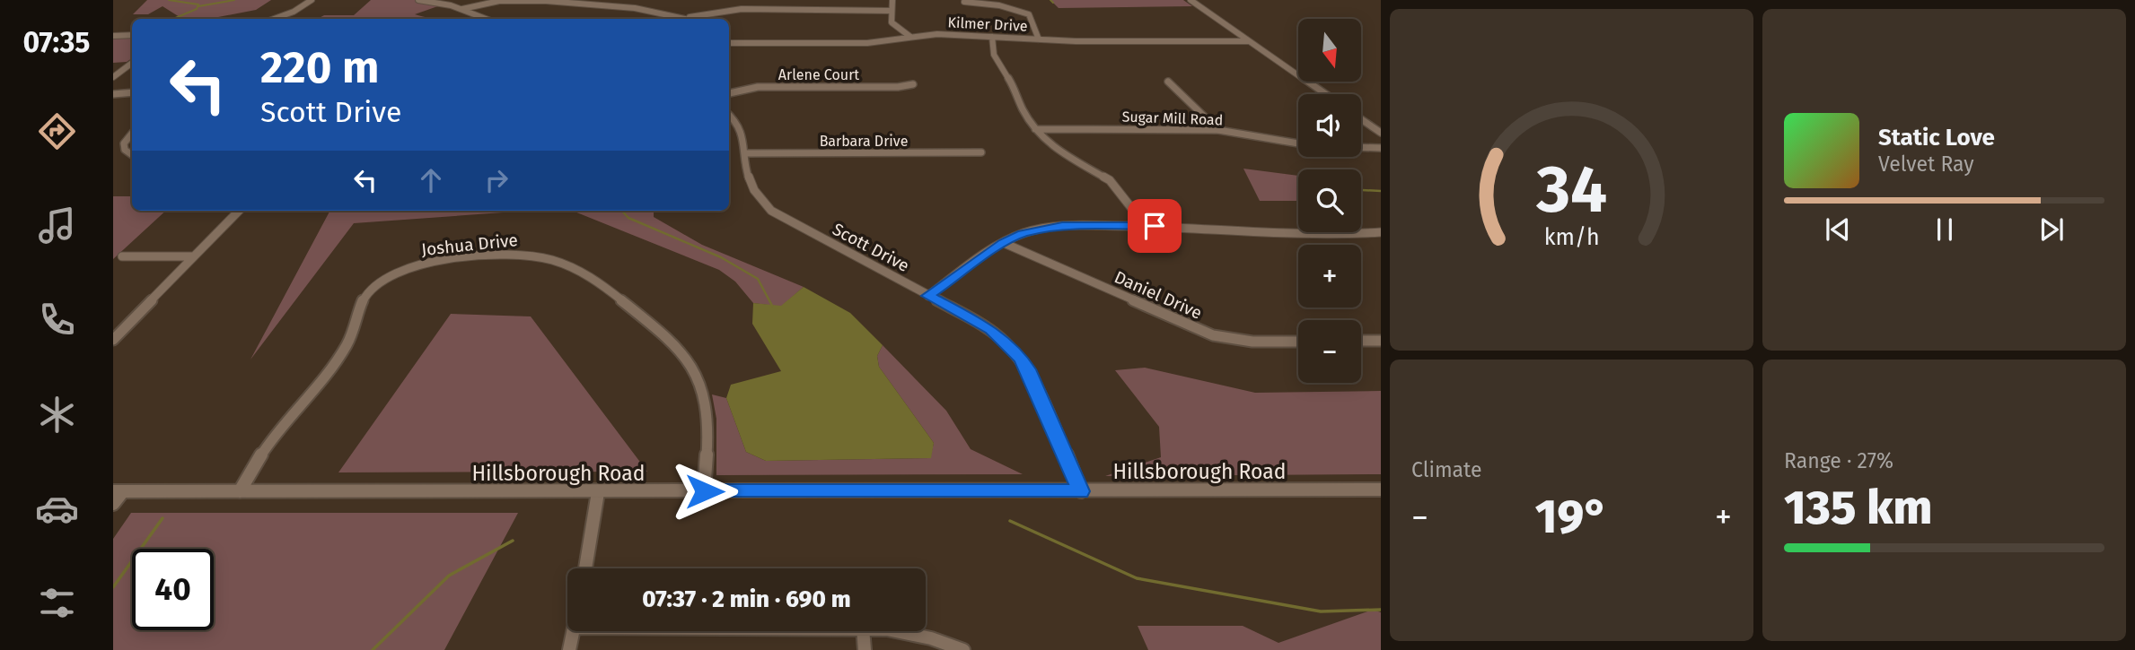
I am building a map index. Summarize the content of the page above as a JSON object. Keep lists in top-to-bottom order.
{
  "streets": {
    "street": [
      "Kilmer Drive",
      "Arlene Court",
      "Sugar Mill Road",
      "Barbara Drive",
      "Joshua Drive",
      "Scott Drive",
      "Daniel Drive",
      "Hillsborough Road"
    ]
  },
  "crossings": [
    ["Barbara Drive", "Scott Drive"],
    ["Joshua Drive", "Hillsborough Road"],
    ["Scott Drive", "Hillsborough Road"]
  ],
  "north": "bottom",
  "page": {
    "tabs": "07:35",
    "map_buttons": ["+", "−"],
    "turn": ["220 m", "Scott Drive"],
    "song": ["Static Love", "Velvet Ray"],
    "tile": [
      "Climate",
      ["Range · 27%", "135 km"]
    ],
    "heat": ["−", "19°", "+"],
    "limit": "40",
    "trip": "07:37 · 2 min · 690 m",
    "gauge": ["34", "km/h"]
  }
}
